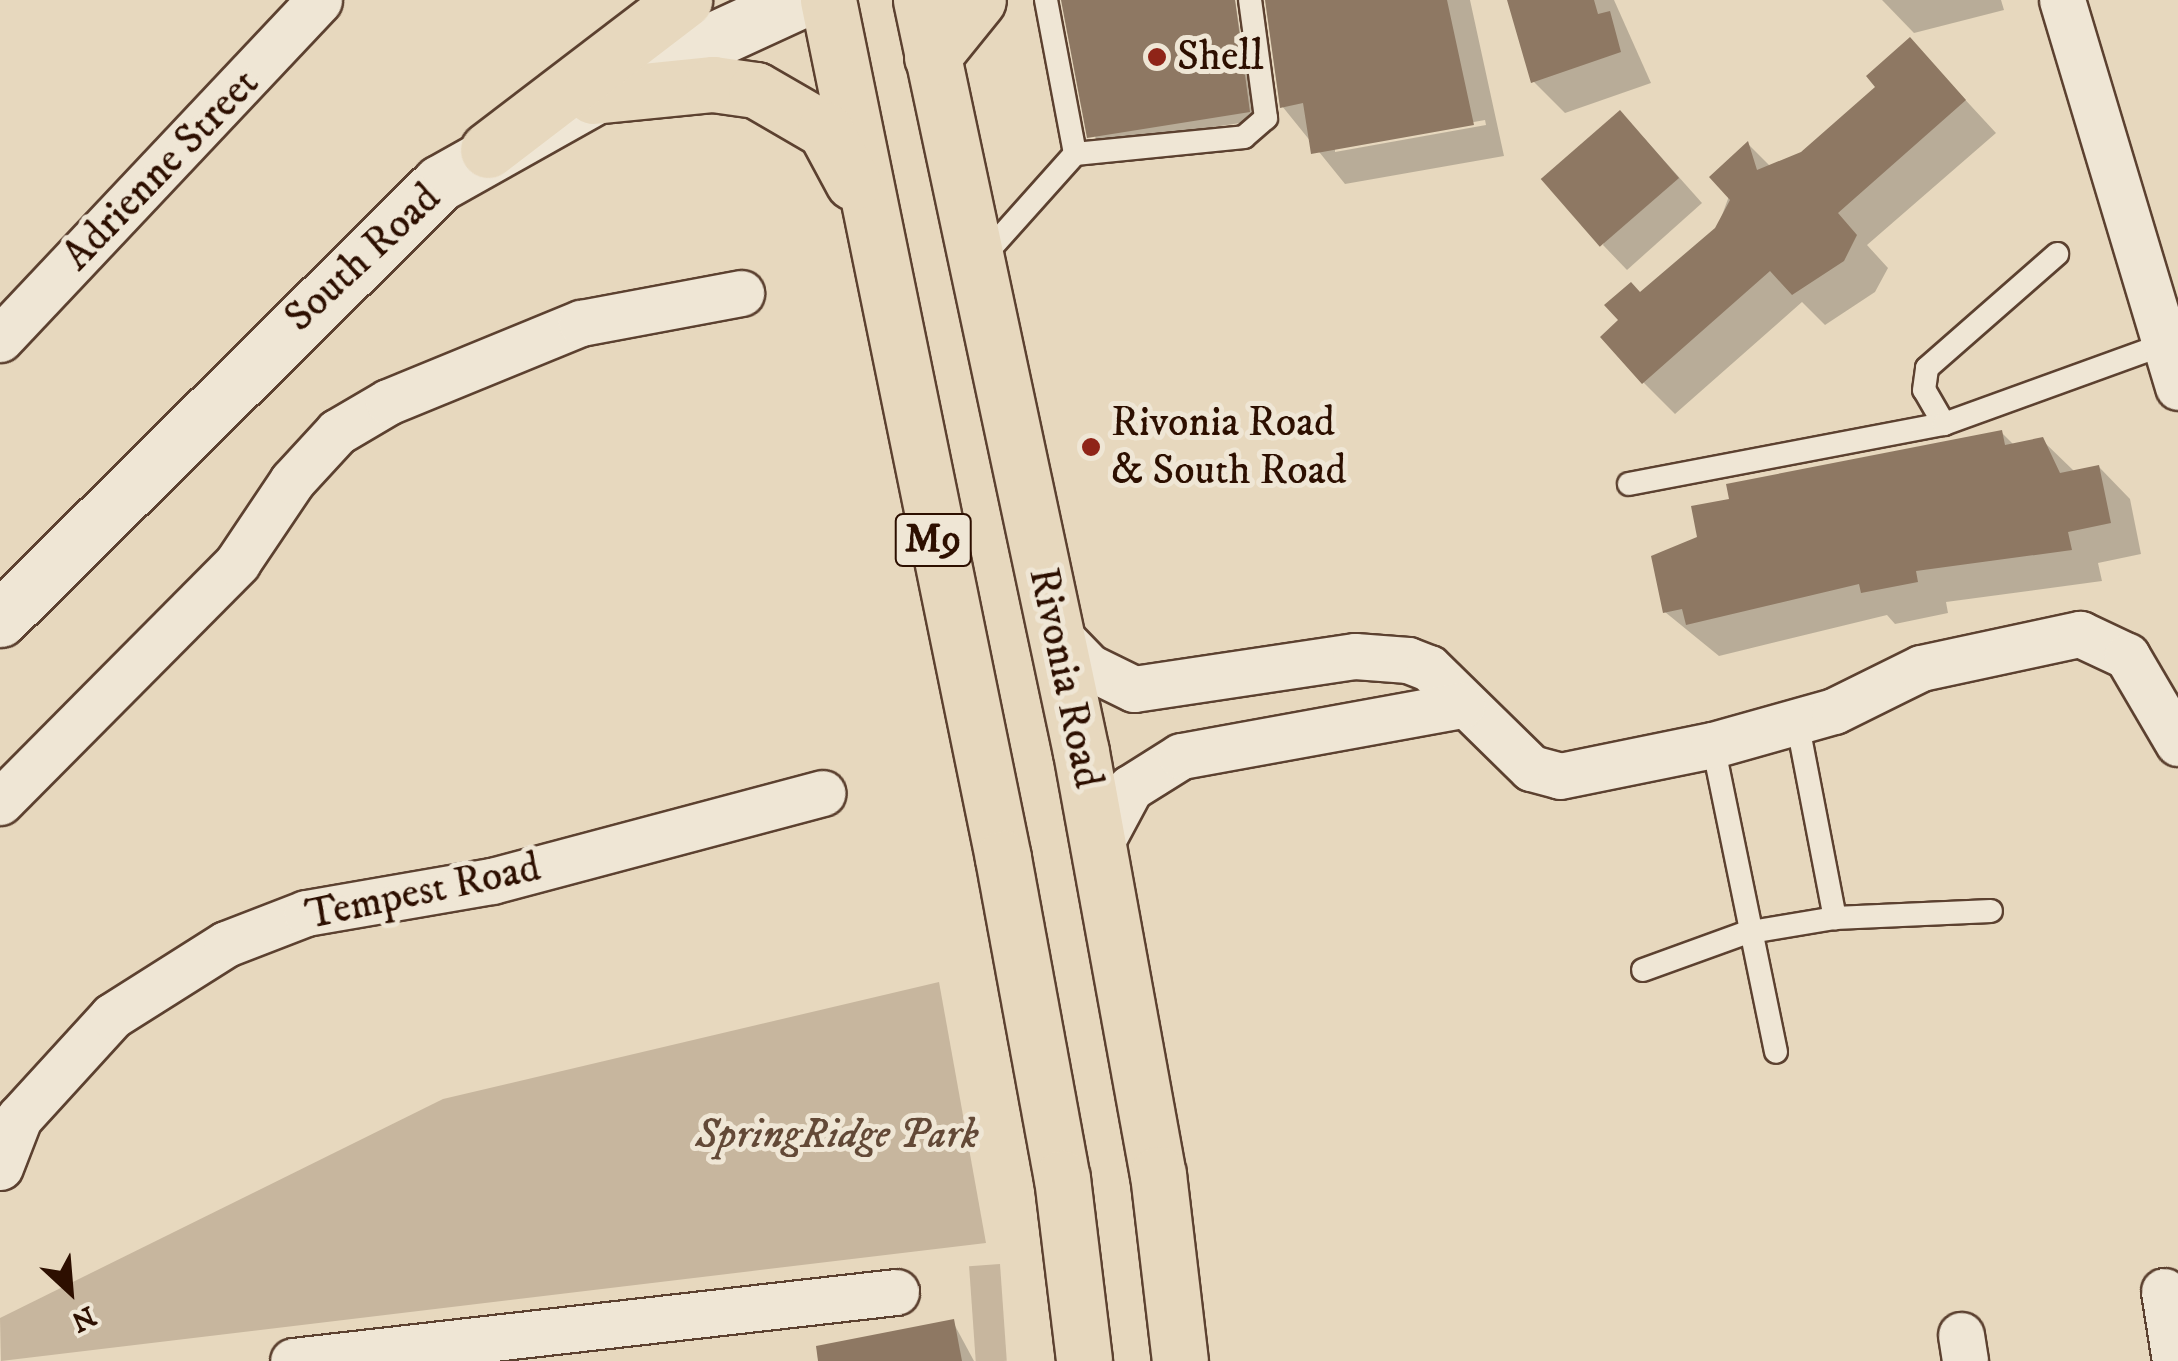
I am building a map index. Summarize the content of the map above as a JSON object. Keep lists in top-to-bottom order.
{
  "streets": {
    "main road": ["M9", "Rivonia Road"],
    "street": ["Adrienne Street", "South Road", "Tempest Road"]
  },
  "parks": ["SpringRidge Park"],
  "places": ["Shell", "Rivonia Road & South Road"],
  "north": "bottom right"
}
